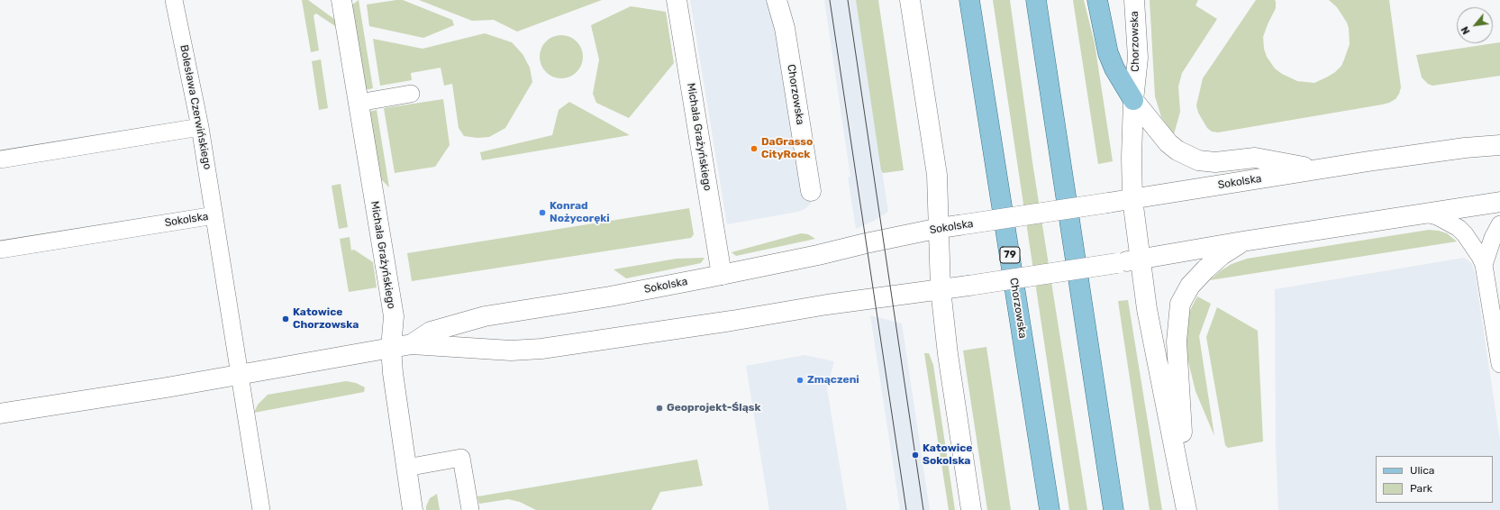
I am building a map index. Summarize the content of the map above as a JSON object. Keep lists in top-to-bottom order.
{
  "streets": {
    "main road": ["Chorzowska", "79"],
    "street": ["Michała Grażyńskiego", "Sokolska"],
    "lane": ["Bolesława Czerwińskiego"]
  },
  "crossings": [
    ["Chorzowska", "Sokolska"],
    ["Bolesława Czerwińskiego", "Sokolska"],
    ["Michała Grażyńskiego", "Sokolska"]
  ],
  "places": [
    "DaGrasso CityRock",
    "Konrad Nożycoręki",
    "Katowice Chorzowska",
    "Zmączeni",
    "Geoprojekt-Śląsk",
    "Katowice Sokolska"
  ],
  "legend": ["Ulica", "Park"],
  "north": "bottom left"
}
